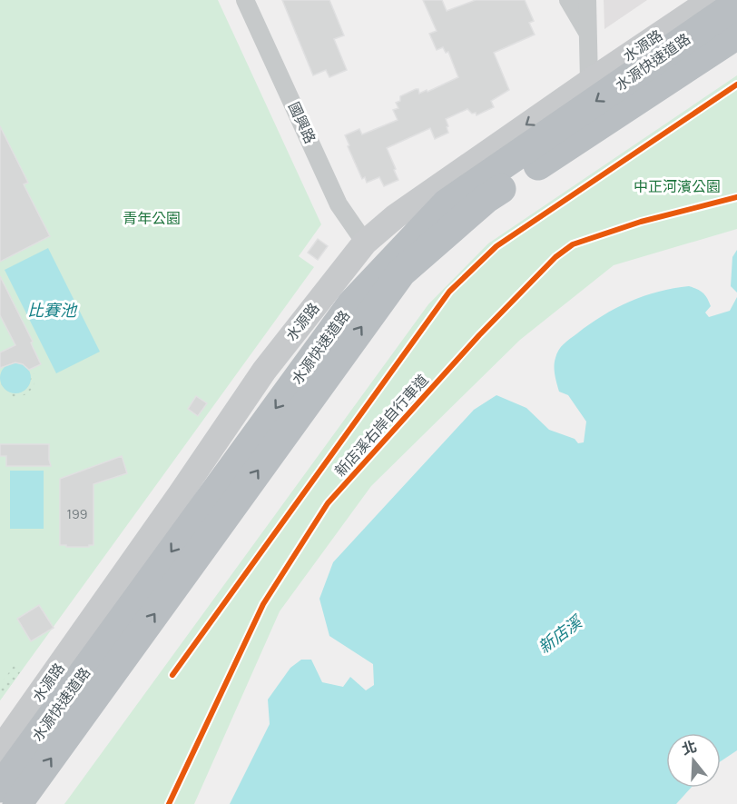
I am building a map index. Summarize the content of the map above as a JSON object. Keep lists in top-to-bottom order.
{
  "streets": {
    "highway": ["水源快速道路"],
    "street": ["水源路", "國興路"],
    "cycle path": ["新店溪右岸自行車道"]
  },
  "crossings": [
    ["水源路", "國興路"]
  ],
  "water": ["比賽池", "新店溪"],
  "parks": ["中正河濱公園", "青年公園"],
  "house_numbers": ["199"],
  "north": "top"
}
